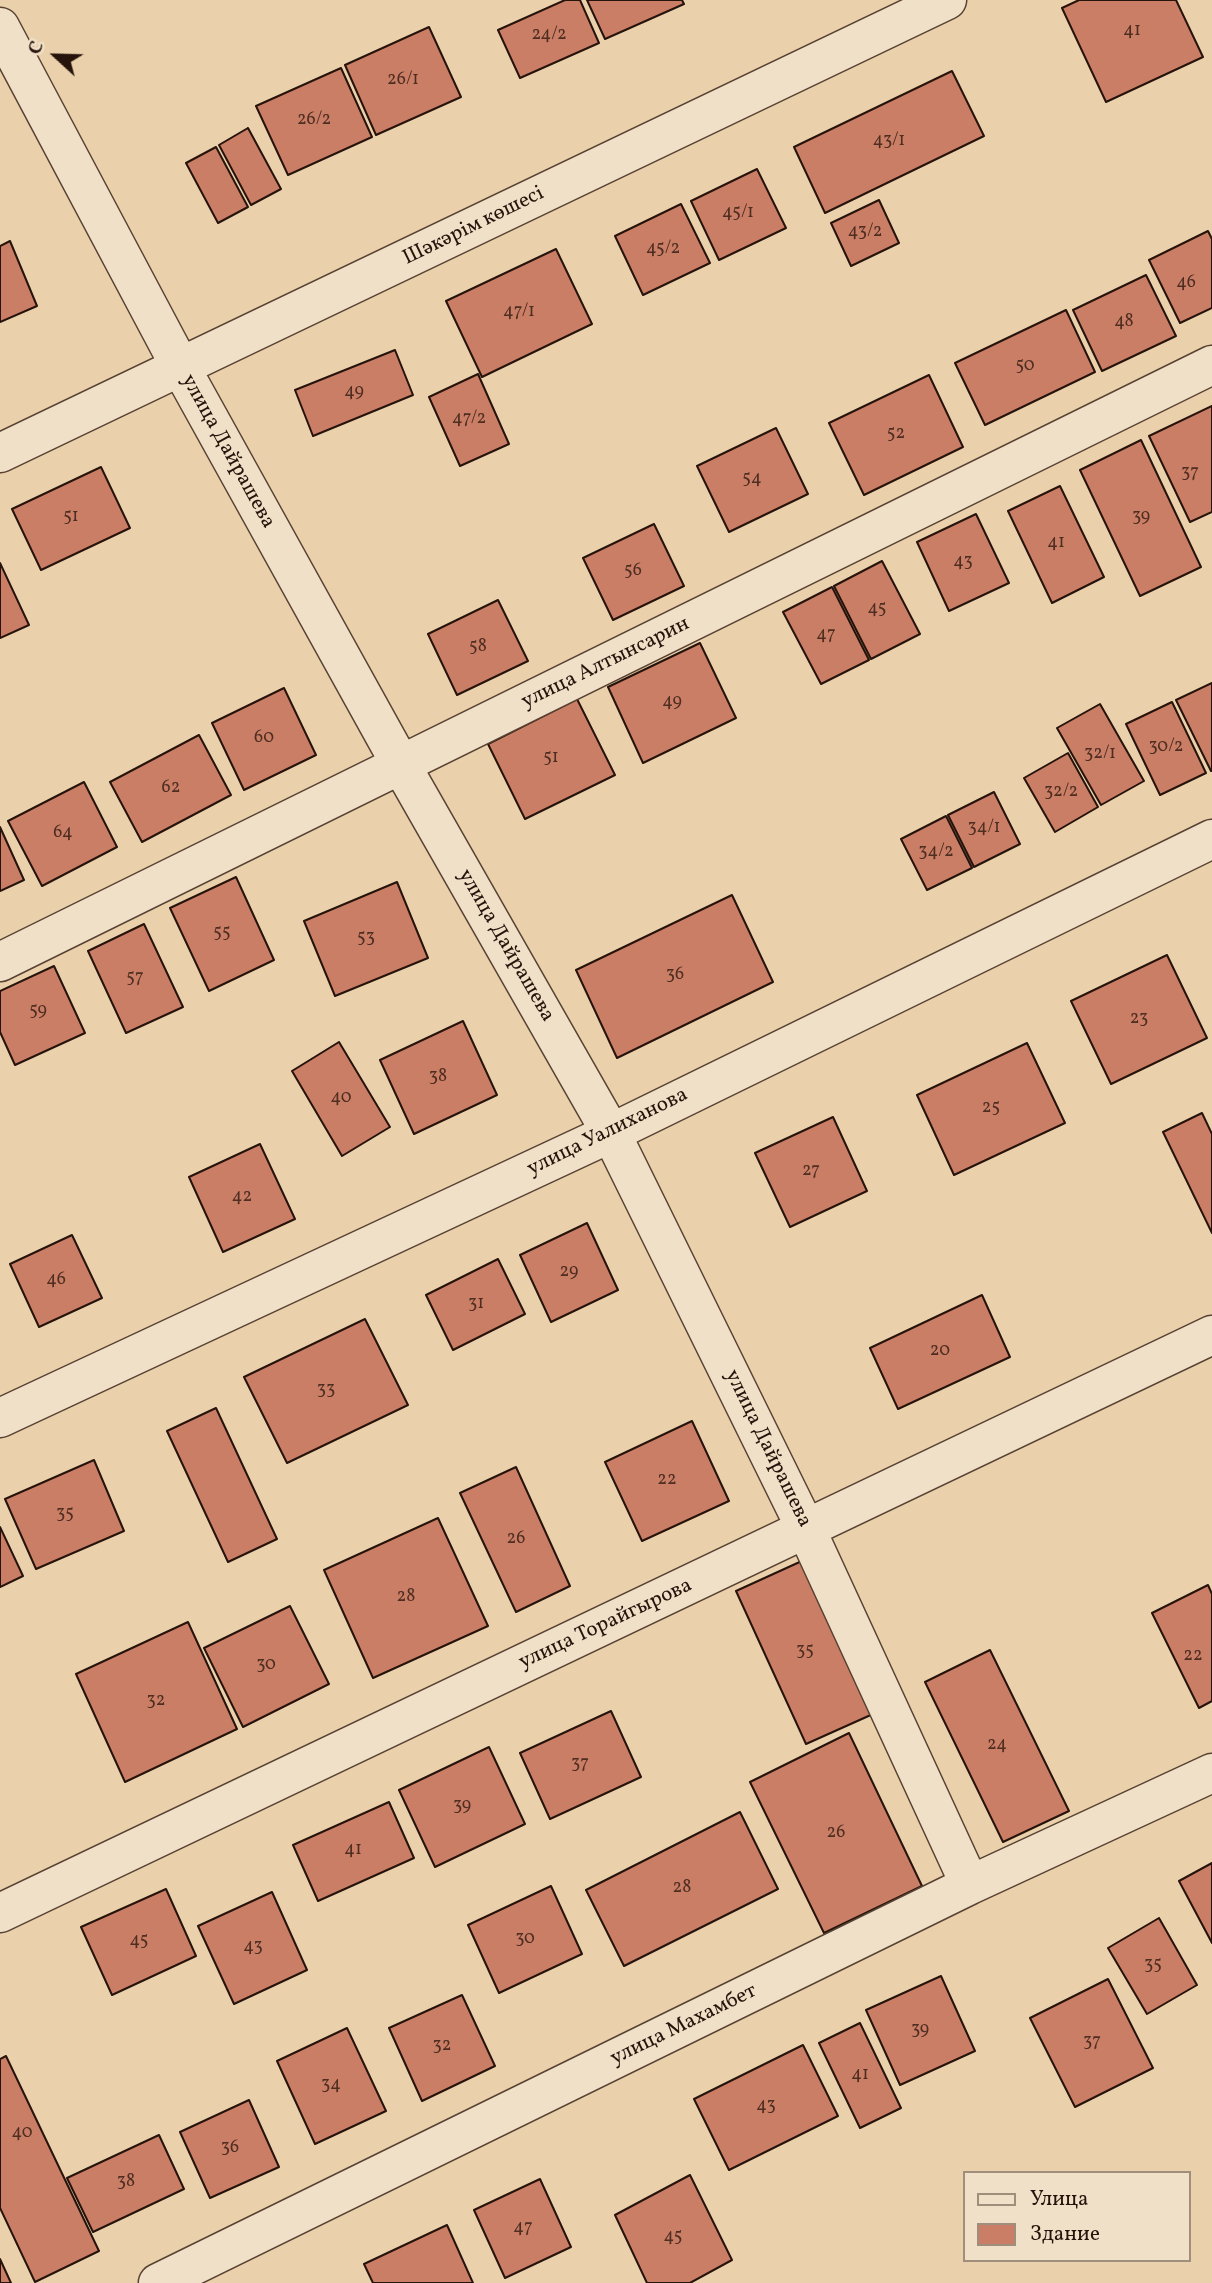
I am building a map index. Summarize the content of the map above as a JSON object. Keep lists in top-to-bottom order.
{
  "streets": {
    "street": [
      "Шәкәрім көшесі",
      "улица Дайрашева",
      "улица Алтынсарин",
      "улица Уалиханова",
      "улица Торайгырова",
      "улица Махамбет"
    ]
  },
  "crossings": [
    ["Шәкәрім көшесі", "улица Дайрашева"],
    ["улица Дайрашева", "улица Алтынсарин"],
    ["улица Дайрашева", "улица Уалиханова"],
    ["улица Дайрашева", "улица Торайгырова"],
    ["улица Дайрашева", "улица Махамбет"]
  ],
  "house_numbers": [
    "41",
    "24/2",
    "26/1",
    "26/2",
    "43/1",
    "45/1",
    "43/2",
    "45/2",
    "46",
    "47/1",
    "48",
    "50",
    "49",
    "47/2",
    "52",
    "37",
    "54",
    "51",
    "39",
    "41",
    "43",
    "56",
    "45",
    "47",
    "58",
    "49",
    "60",
    "30/2",
    "32/1",
    "51",
    "62",
    "32/2",
    "34/1",
    "64",
    "34/2",
    "55",
    "53",
    "36",
    "57",
    "59",
    "23",
    "38",
    "40",
    "25",
    "27",
    "42",
    "29",
    "46",
    "31",
    "20",
    "33",
    "22",
    "35",
    "26",
    "28",
    "35",
    "22",
    "30",
    "32",
    "24",
    "37",
    "39",
    "26",
    "41",
    "28",
    "30",
    "45",
    "43",
    "35",
    "39",
    "37",
    "32",
    "41",
    "34",
    "43",
    "40",
    "36",
    "38",
    "47",
    "45"
  ],
  "legend": ["Улица", "Здание"],
  "north": "left"
}
